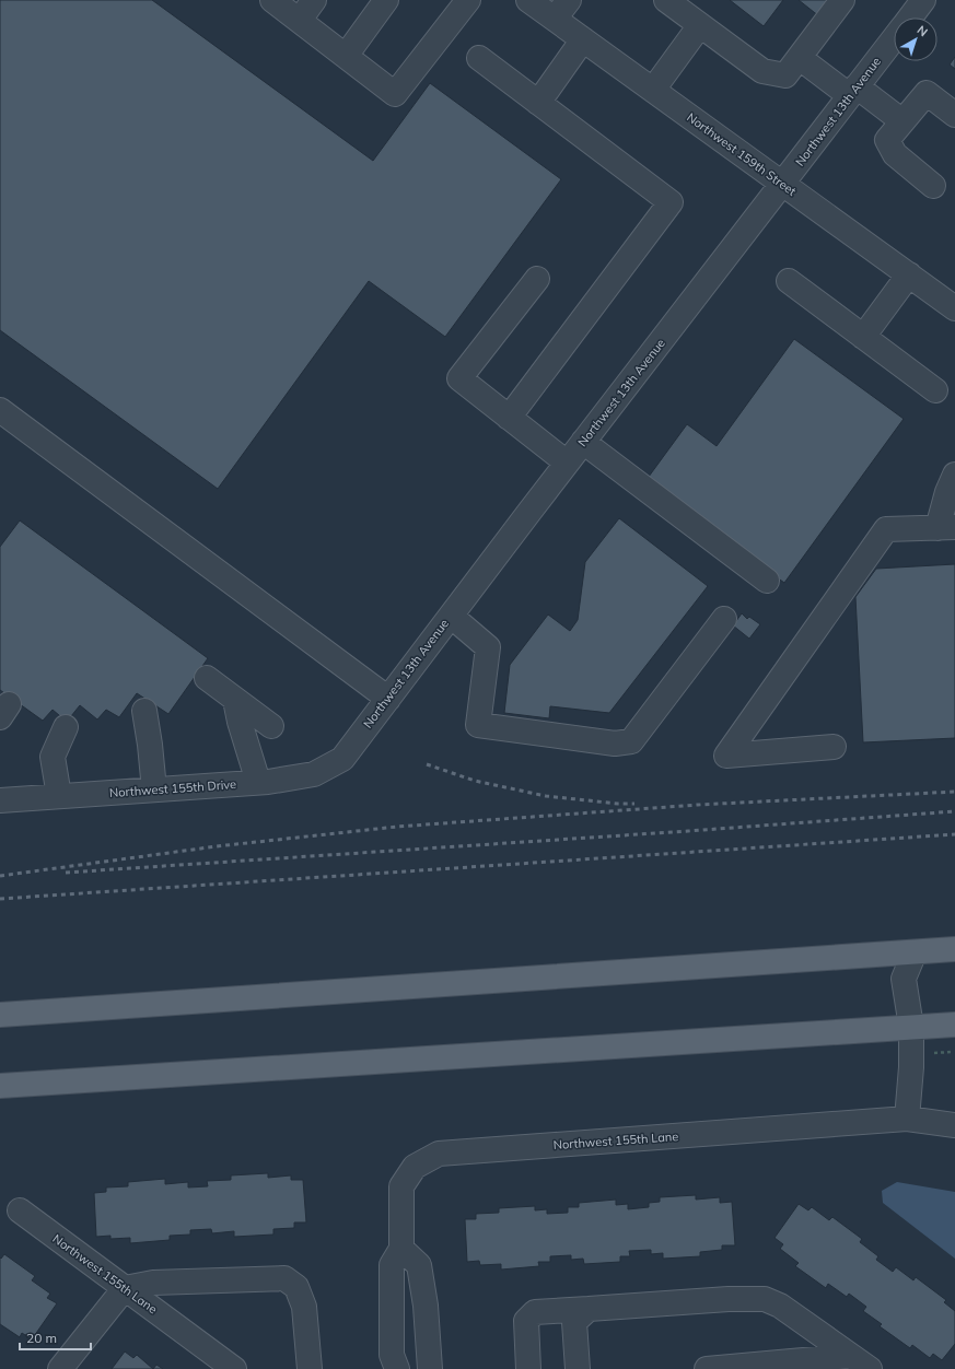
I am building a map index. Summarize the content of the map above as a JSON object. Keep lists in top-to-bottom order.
{
  "streets": {
    "street": [
      "Northwest 13th Avenue",
      "Northwest 159th Street",
      "Northwest 155th Drive",
      "Northwest 155th Lane"
    ]
  },
  "crossings": [
    ["Northwest 13th Avenue", "Northwest 159th Street"],
    ["Northwest 13th Avenue", "Northwest 155th Drive"]
  ],
  "scale_bar": "20 m",
  "north": "top right"
}
